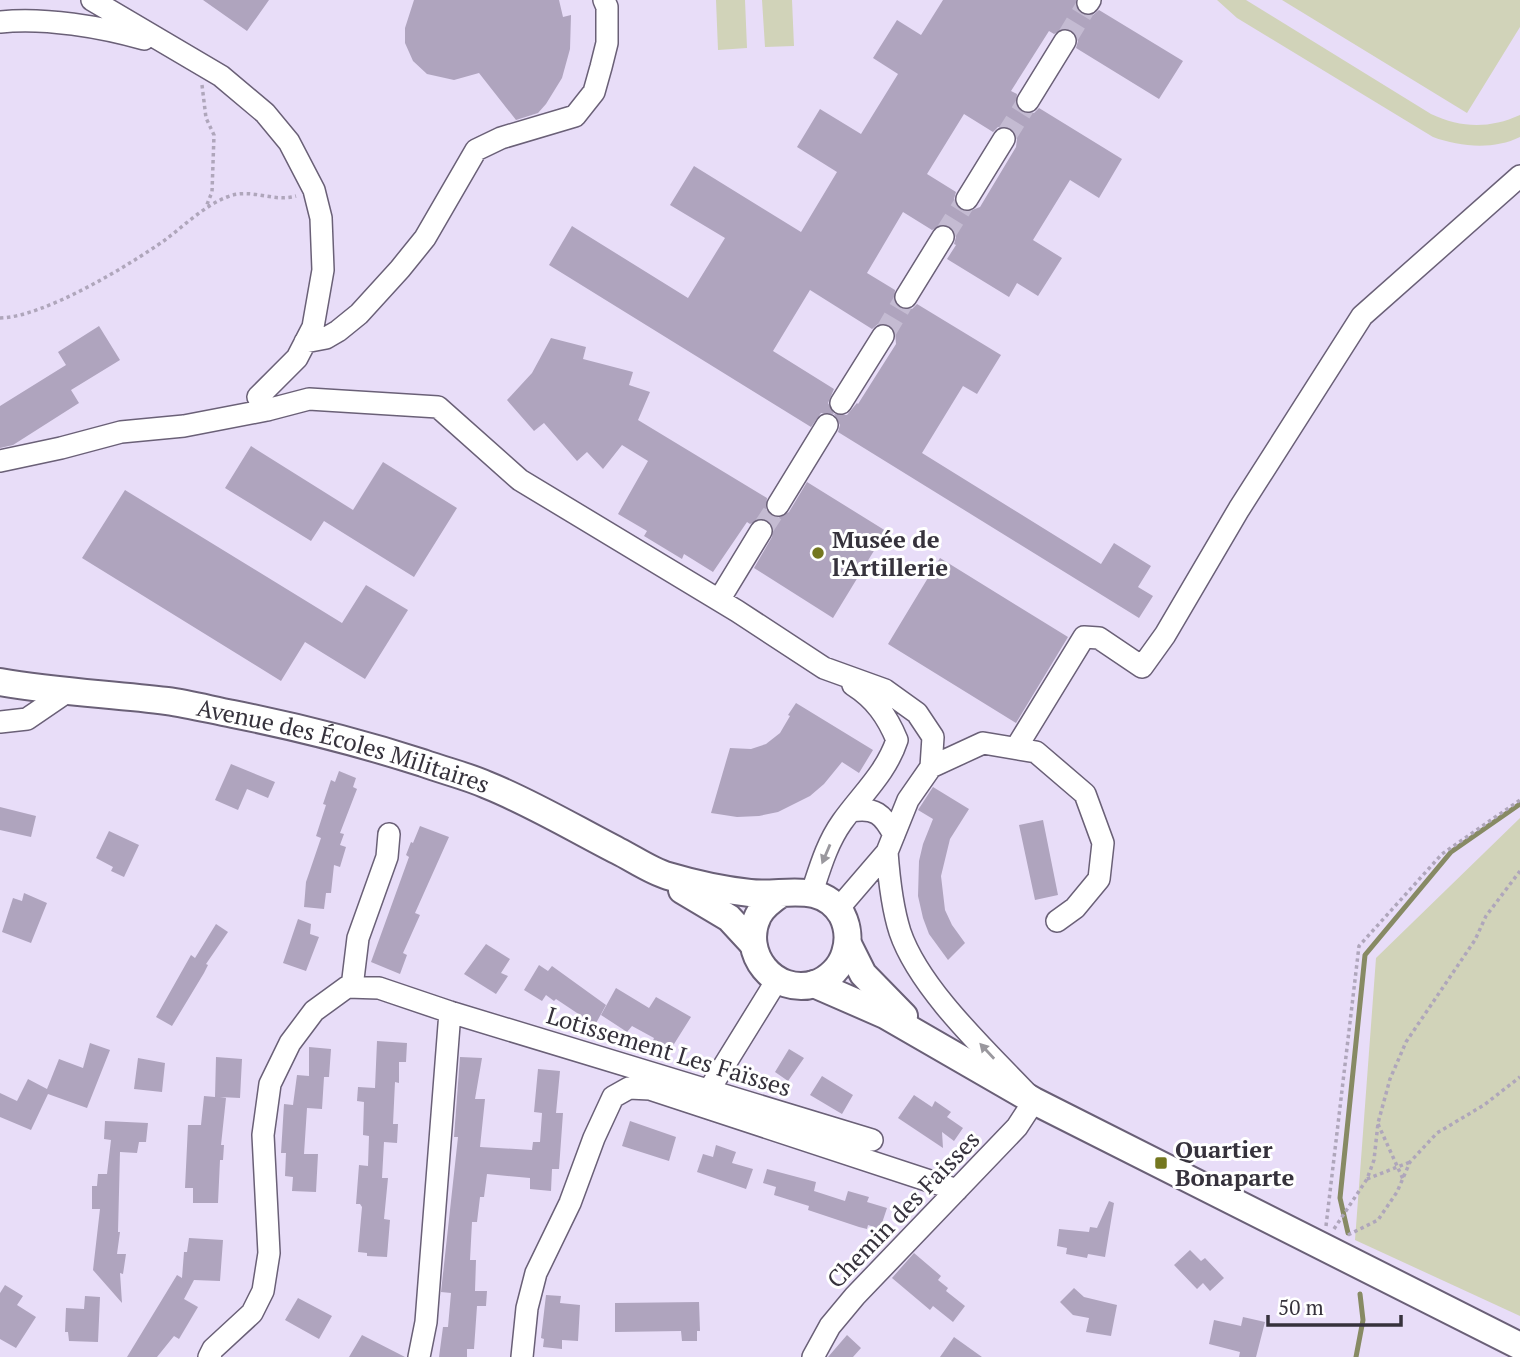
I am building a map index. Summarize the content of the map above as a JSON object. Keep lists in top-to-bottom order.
{
  "streets": {
    "street": ["Avenue des Écoles Militaires", "Lotissement Les Faïsses", "Chemin des Faisses"]
  },
  "places": {
    "other": ["Musée de l'Artillerie"],
    "transit": ["Quartier Bonaparte"]
  },
  "scale_bar": "50 m"
}
